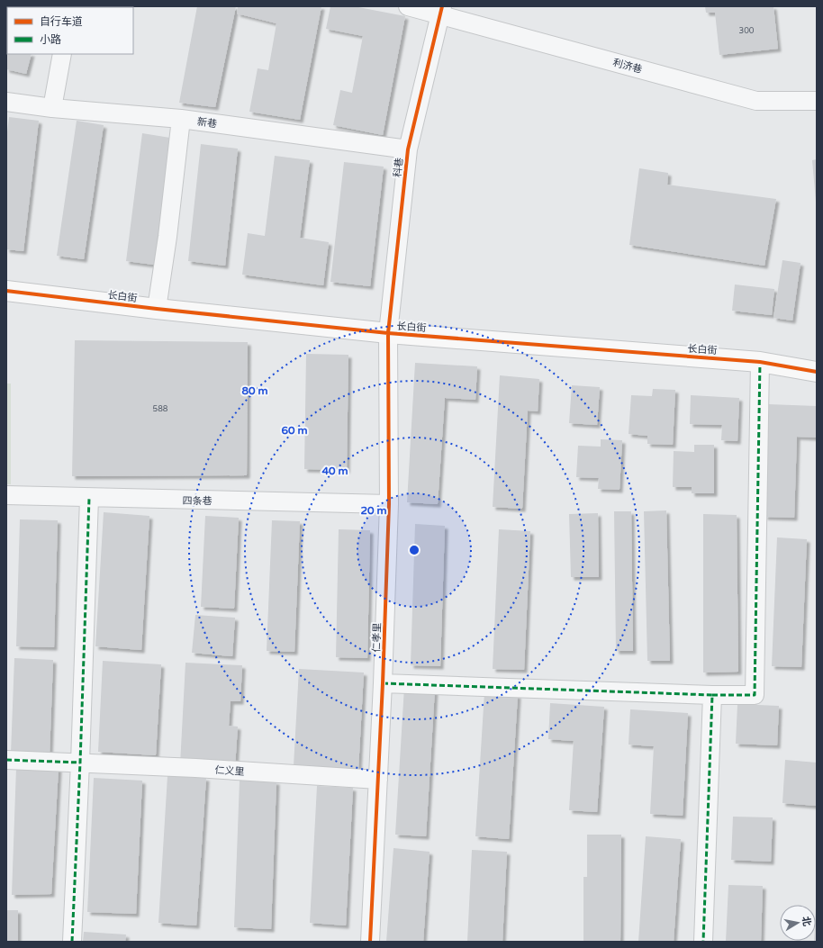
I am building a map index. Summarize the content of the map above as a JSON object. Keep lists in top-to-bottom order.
{
  "streets": {
    "street": [
      "利济巷",
      "新巷",
      "科巷",
      "长白街",
      "四条巷",
      "仁孝里",
      "仁义里"
    ]
  },
  "crossings": [
    ["利济巷", "科巷"],
    ["新巷", "科巷"],
    ["科巷", "长白街"],
    ["科巷", "仁孝里"],
    ["长白街", "仁孝里"],
    ["四条巷", "仁孝里"],
    ["仁孝里", "仁义里"]
  ],
  "house_numbers": ["300", "588"],
  "legend": ["自行车道", "小路"],
  "north": "right",
  "rings": [
    "80 m",
    "60 m",
    "40 m",
    "20 m"
  ]
}
